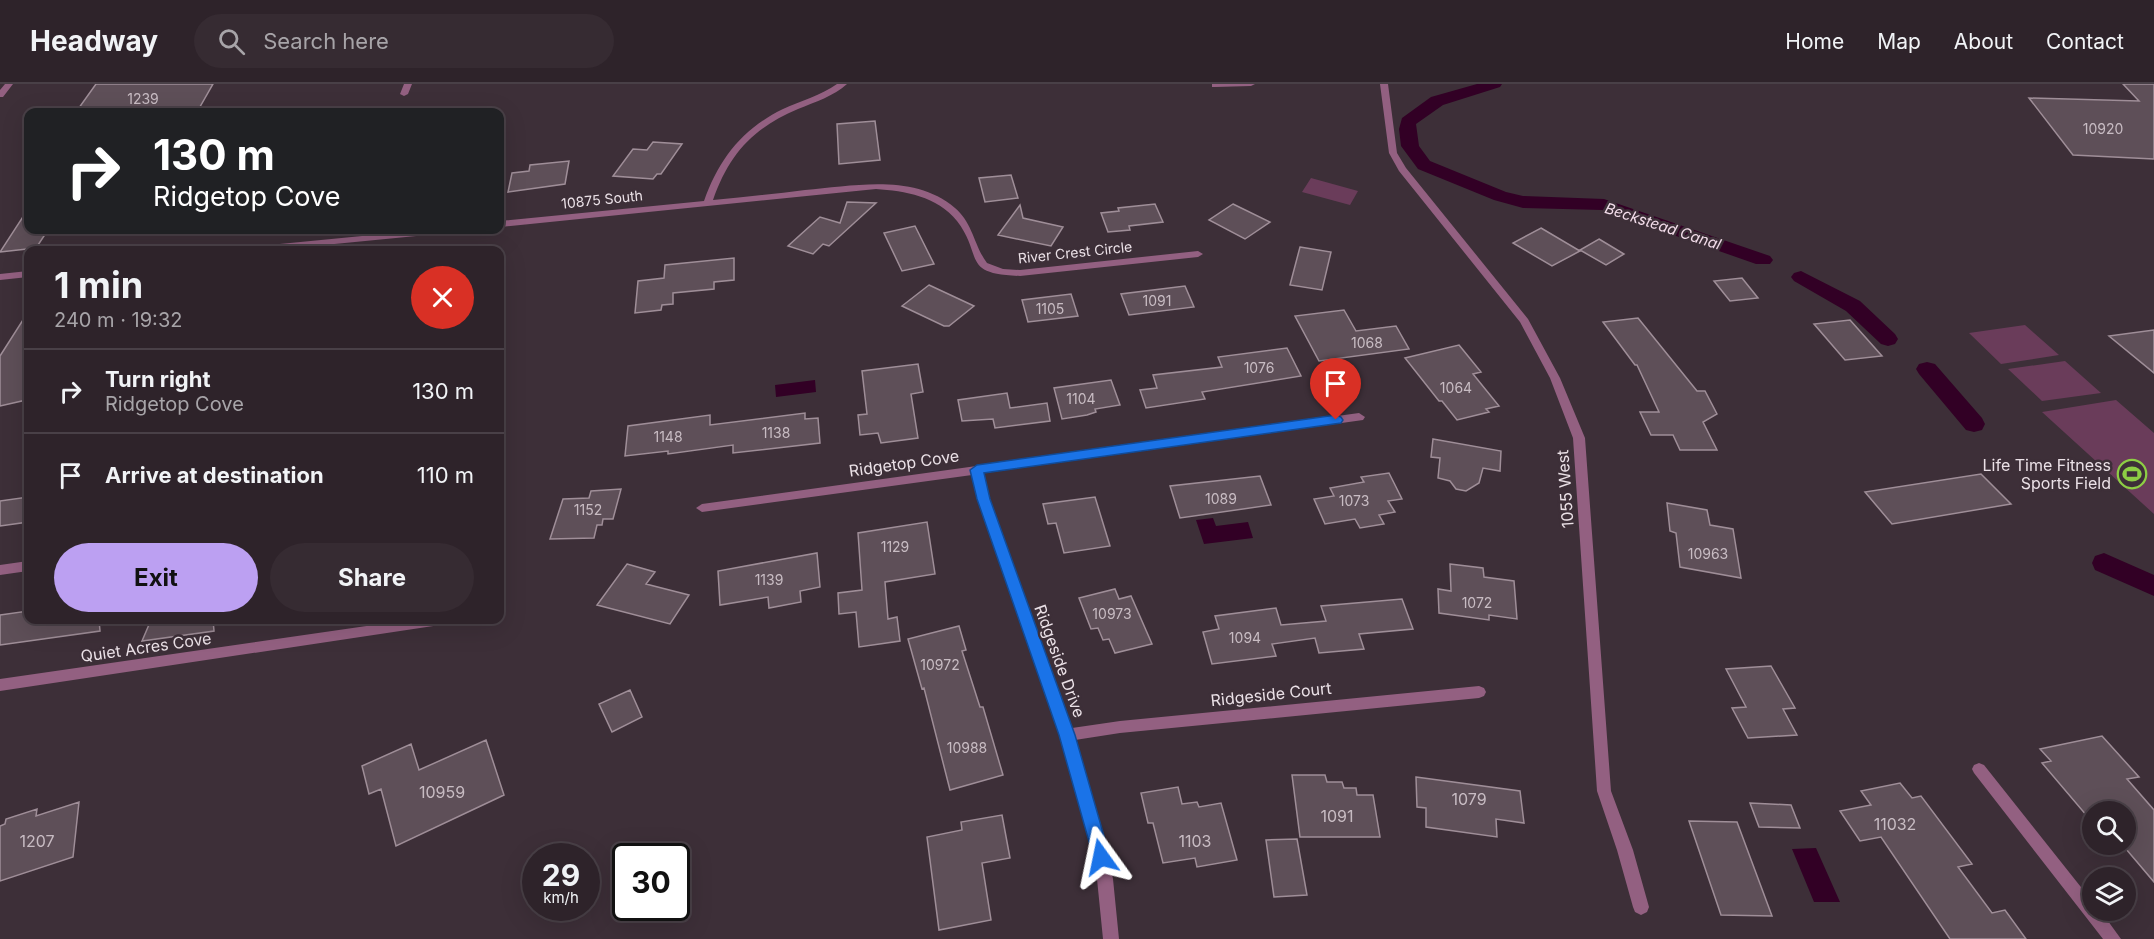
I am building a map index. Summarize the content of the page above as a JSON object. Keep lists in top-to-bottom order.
{
  "streets": {
    "street": [
      "10875 South",
      "River Crest Circle",
      "Ridgetop Cove",
      "1055 West",
      "Quiet Acres Cove",
      "Ridgeside Drive",
      "Ridgeside Court"
    ]
  },
  "crossings": [
    ["10875 South", "River Crest Circle"],
    ["Ridgetop Cove", "Ridgeside Drive"],
    ["Ridgeside Drive", "Ridgeside Court"]
  ],
  "water": ["Beckstead Canal"],
  "places": {
    "sports": ["Life Time Fitness Sports Field"]
  },
  "house_numbers": [
    "1239",
    "10920",
    "1091",
    "1105",
    "1068",
    "1076",
    "1064",
    "1104",
    "1138",
    "1148",
    "1089",
    "1073",
    "1152",
    "1129",
    "10963",
    "1139",
    "1072",
    "10973",
    "1094",
    "10972",
    "10988",
    "10959",
    "1079",
    "1091",
    "11032",
    "1207",
    "1103"
  ],
  "page": {
    "header": "Headway",
    "search": "Search here",
    "nav": [
      "Home",
      "Map",
      "About",
      "Contact"
    ],
    "turn": ["130 m", "Ridgetop Cove"],
    "heading": ["1 min", "240 m · 19:32"],
    "list": [
      {
        "name": "Turn right",
        "note": "Ridgetop Cove",
        "value": "130 m"
      },
      {
        "name": "Arrive at destination",
        "value": "110 m"
      }
    ],
    "buttons": ["Exit", "Share"],
    "speed": "29 km/h",
    "limit": "30"
  }
}
